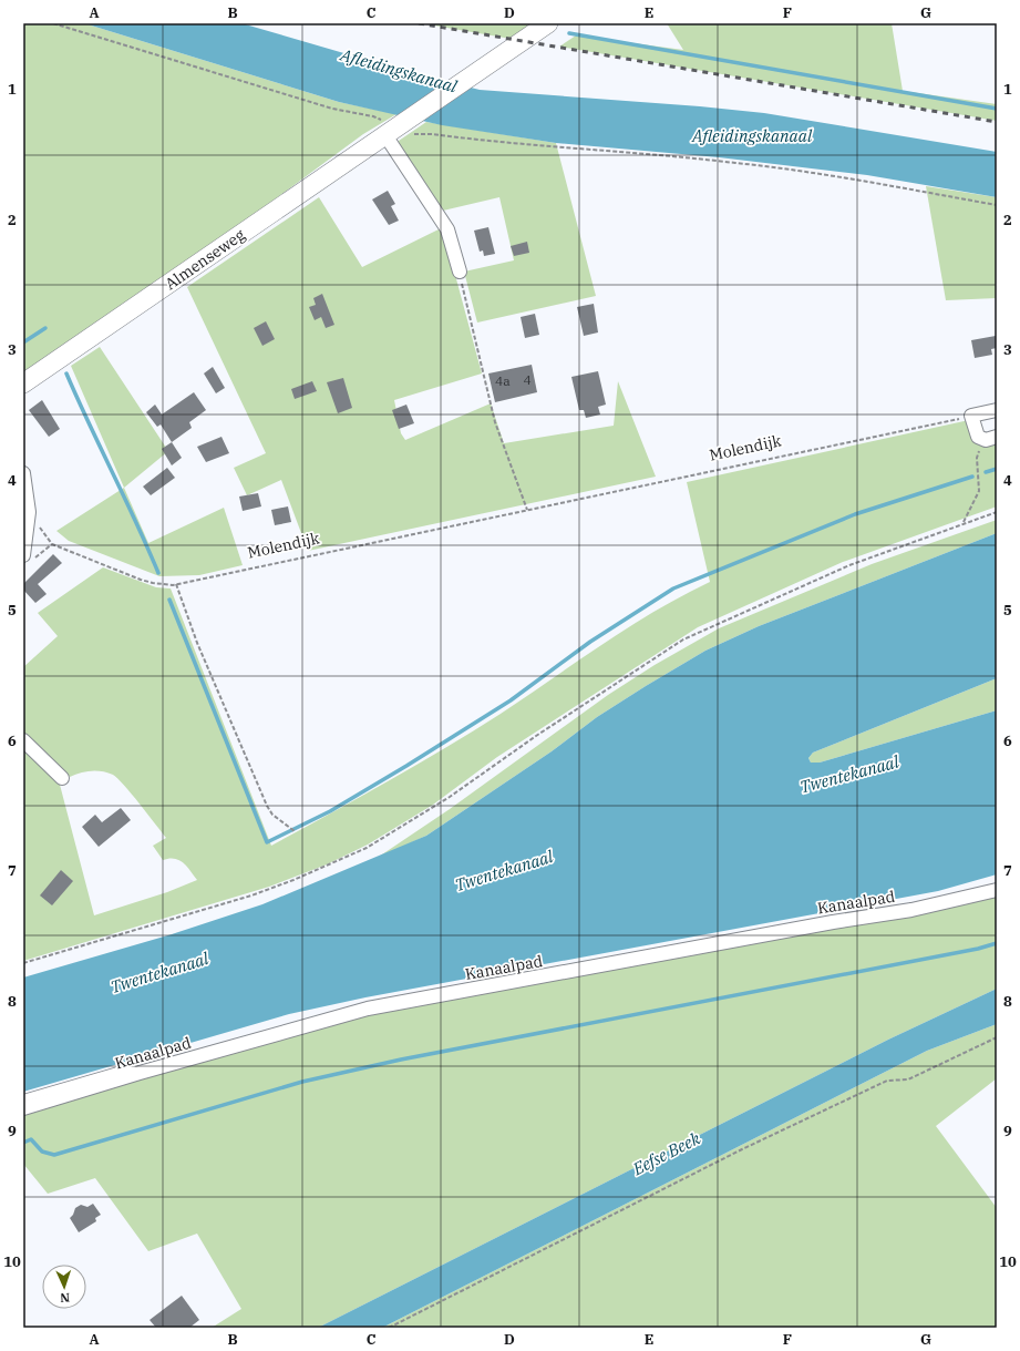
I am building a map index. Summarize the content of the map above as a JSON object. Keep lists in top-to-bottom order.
{
  "streets": {
    "main road": ["Almenseweg"],
    "street": ["Kanaalpad"],
    "path": ["Molendijk"]
  },
  "water": ["Afleidingskanaal", "Twentekanaal", "Eefse Beek"],
  "house_numbers": ["4", "4a"],
  "north": "bottom",
  "grid": {
    "columns": [
      "A",
      "B",
      "C",
      "D",
      "E",
      "F",
      "G"
    ],
    "rows": [
      "1",
      "2",
      "3",
      "4",
      "5",
      "6",
      "7",
      "8",
      "9",
      "10"
    ]
  }
}
